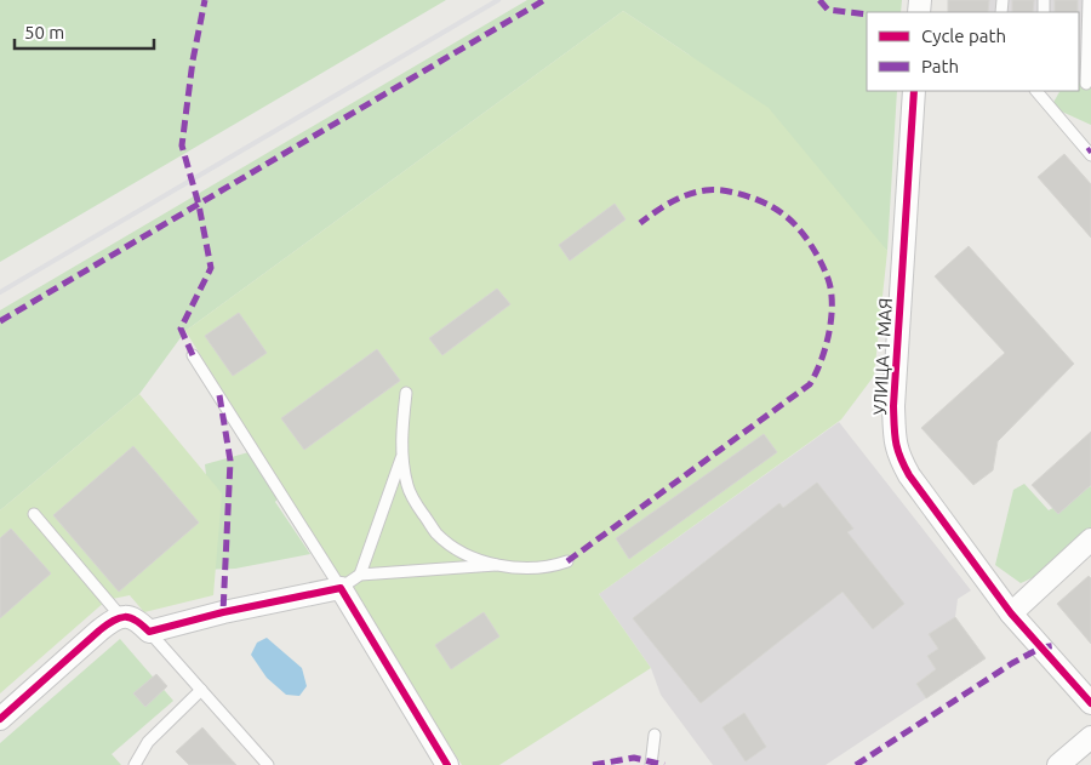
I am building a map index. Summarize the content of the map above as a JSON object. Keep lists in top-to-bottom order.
{
  "streets": {
    "street": ["УЛИЦА 1 МАЯ"]
  },
  "legend": ["Cycle path", "Path"],
  "scale_bar": "50 m"
}
